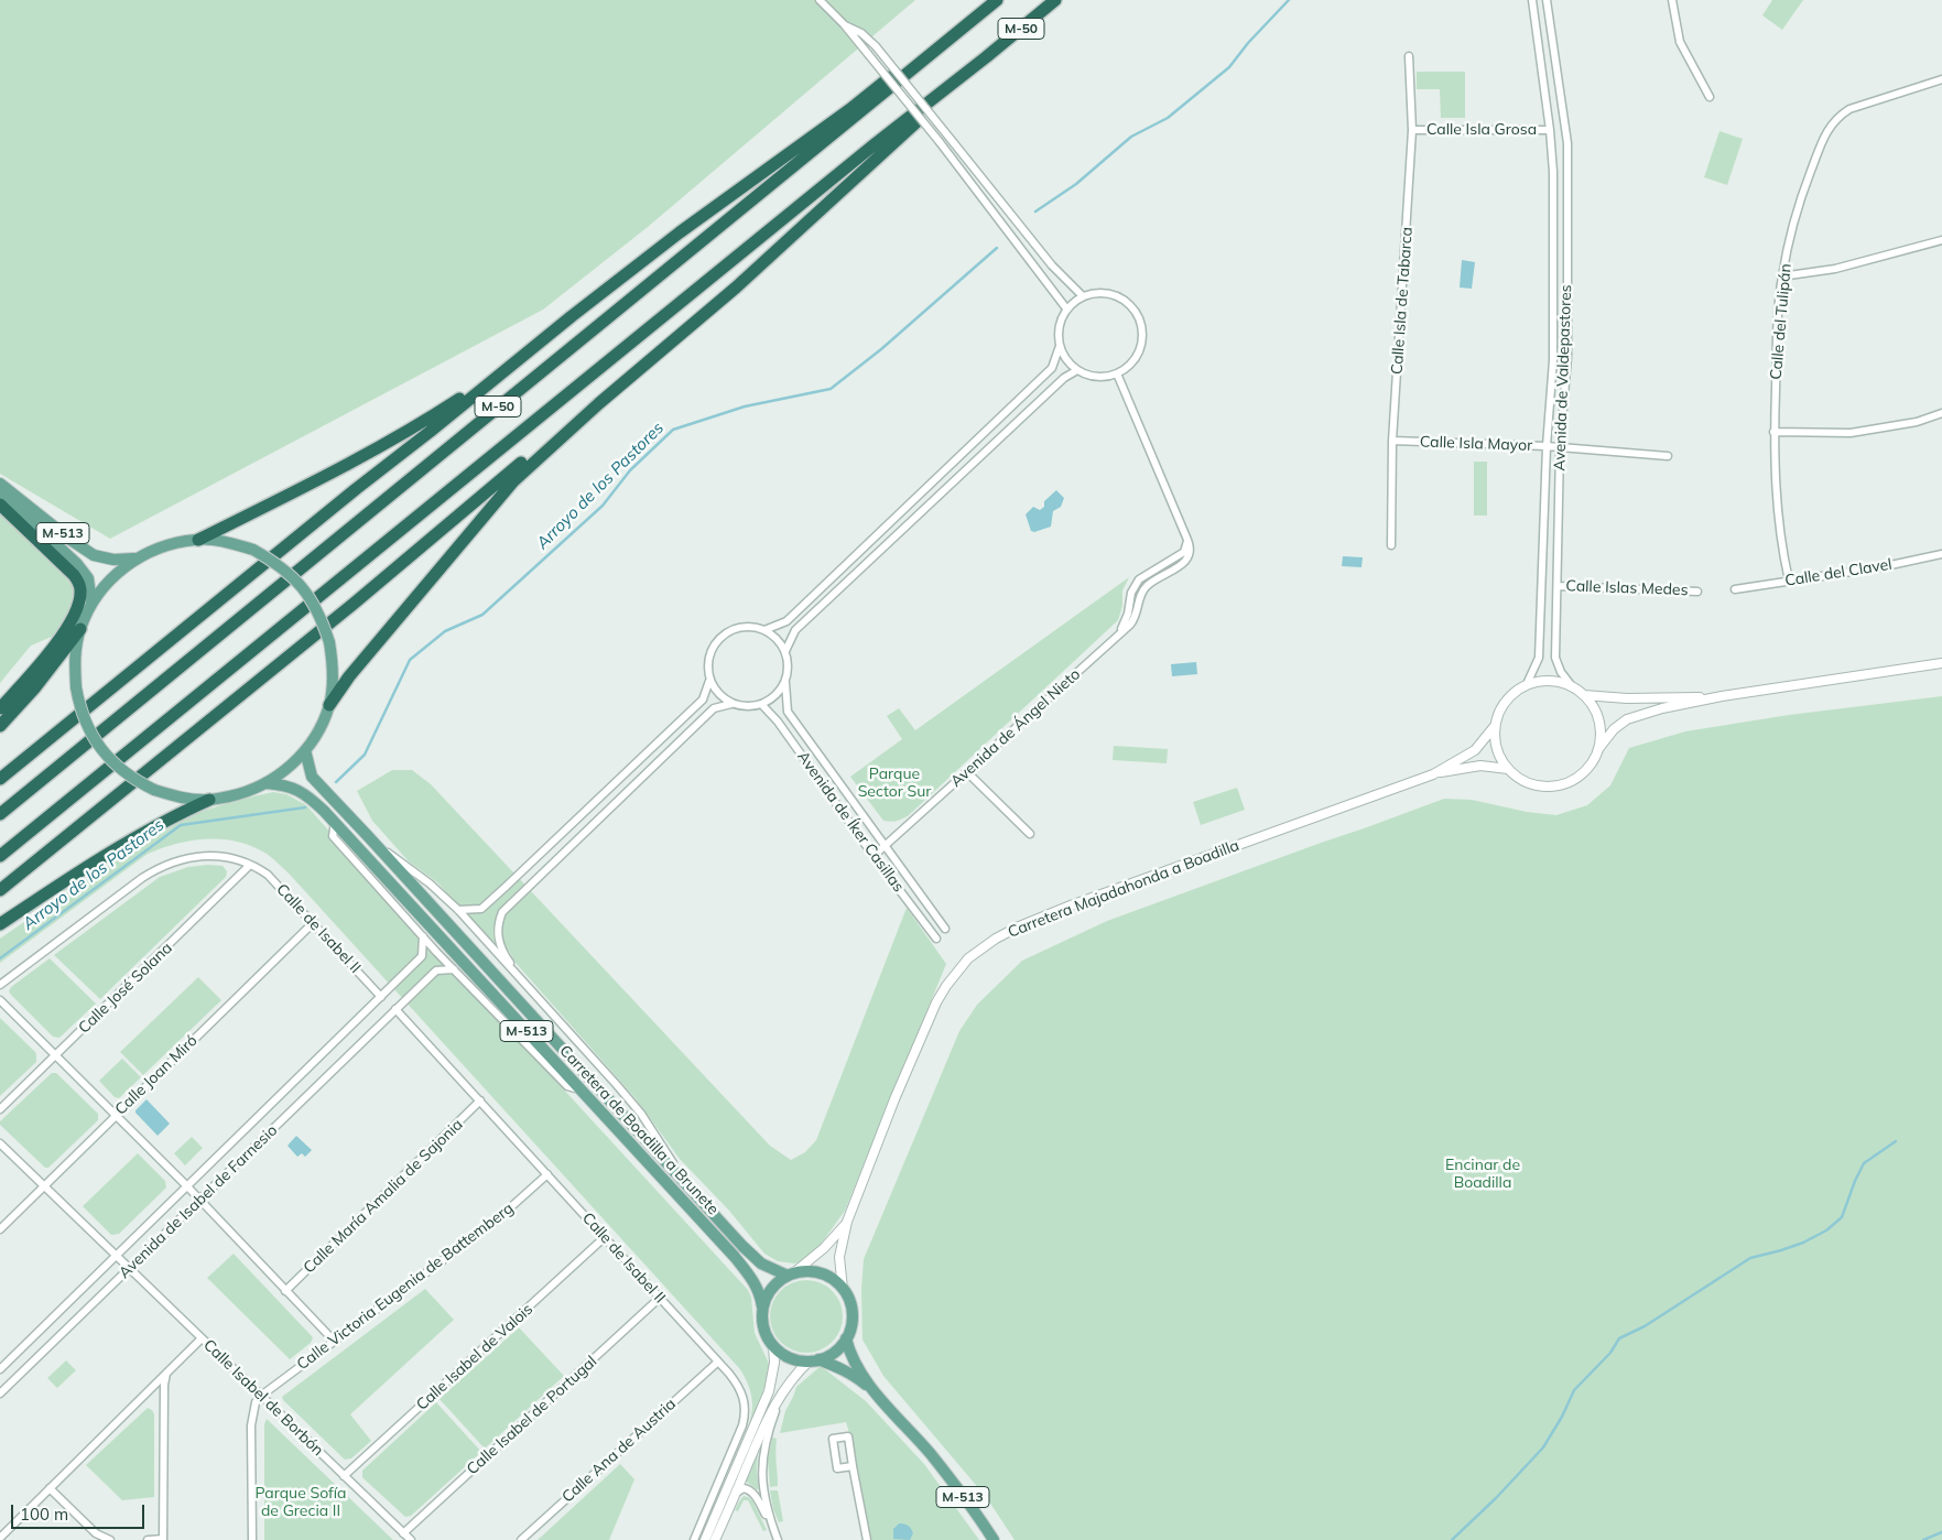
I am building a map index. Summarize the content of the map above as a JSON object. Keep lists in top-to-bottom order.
{
  "streets": {
    "highway": ["M-50"],
    "main road": ["M-513", "Carretera de Boadilla a Brunete"],
    "street": [
      "Calle Isla Grosa",
      "Calle Isla de Tabarca",
      "Calle del Tulipán",
      "Avenida de Valdepastores",
      "Calle Isla Mayor",
      "Calle del Clavel",
      "Calle Islas Medes",
      "Avenida de Ángel Nieto",
      "Avenida de Íker Casillas",
      "Carretera Majadahonda a Boadilla",
      "Calle de Isabel II",
      "Calle José Solana",
      "Calle Joan Miró",
      "Calle María Amalia de Sajonia",
      "Avenida de Isabel de Farnesio",
      "Calle Victoria Eugenia de Battemberg",
      "Calle Isabel de Valois",
      "Calle Isabel de Borbón",
      "Calle Isabel de Portugal",
      "Calle Ana de Austria"
    ]
  },
  "crossings": [
    ["Calle Isla Grosa", "Calle Isla de Tabarca"],
    ["Calle Isla Grosa", "Avenida de Valdepastores"],
    ["Calle Isla de Tabarca", "Calle Isla Mayor"],
    ["Calle del Tulipán", "Calle del Clavel"],
    ["Avenida de Valdepastores", "Calle Isla Mayor"],
    ["Avenida de Valdepastores", "Calle Islas Medes"],
    ["Avenida de Valdepastores", "Carretera Majadahonda a Boadilla"],
    ["M-513", "Carretera Majadahonda a Boadilla"],
    ["M-513", "Carretera de Boadilla a Brunete"],
    ["Avenida de Ángel Nieto", "Avenida de Íker Casillas"],
    ["Carretera Majadahonda a Boadilla", "Carretera de Boadilla a Brunete"],
    ["Calle de Isabel II", "Calle José Solana"],
    ["Calle de Isabel II", "Calle Joan Miró"],
    ["Calle de Isabel II", "Calle María Amalia de Sajonia"],
    ["Calle de Isabel II", "Avenida de Isabel de Farnesio"],
    ["Calle de Isabel II", "Calle Victoria Eugenia de Battemberg"],
    ["Calle de Isabel II", "Calle Isabel de Valois"],
    ["Calle de Isabel II", "Calle Isabel de Portugal"],
    ["Calle de Isabel II", "Calle Ana de Austria"],
    ["Calle Joan Miró", "Calle Isabel de Borbón"],
    ["Avenida de Isabel de Farnesio", "Calle Isabel de Borbón"],
    ["Calle Victoria Eugenia de Battemberg", "Calle Isabel de Borbón"],
    ["Calle Isabel de Valois", "Calle Isabel de Borbón"],
    ["Calle Isabel de Borbón", "Calle Isabel de Portugal"]
  ],
  "water": ["Arroyo de los Pastores"],
  "parks": ["Parque Sector Sur", "Encinar de Boadilla", "Parque Sofía de Grecia II"],
  "scale_bar": "100 m"
}
